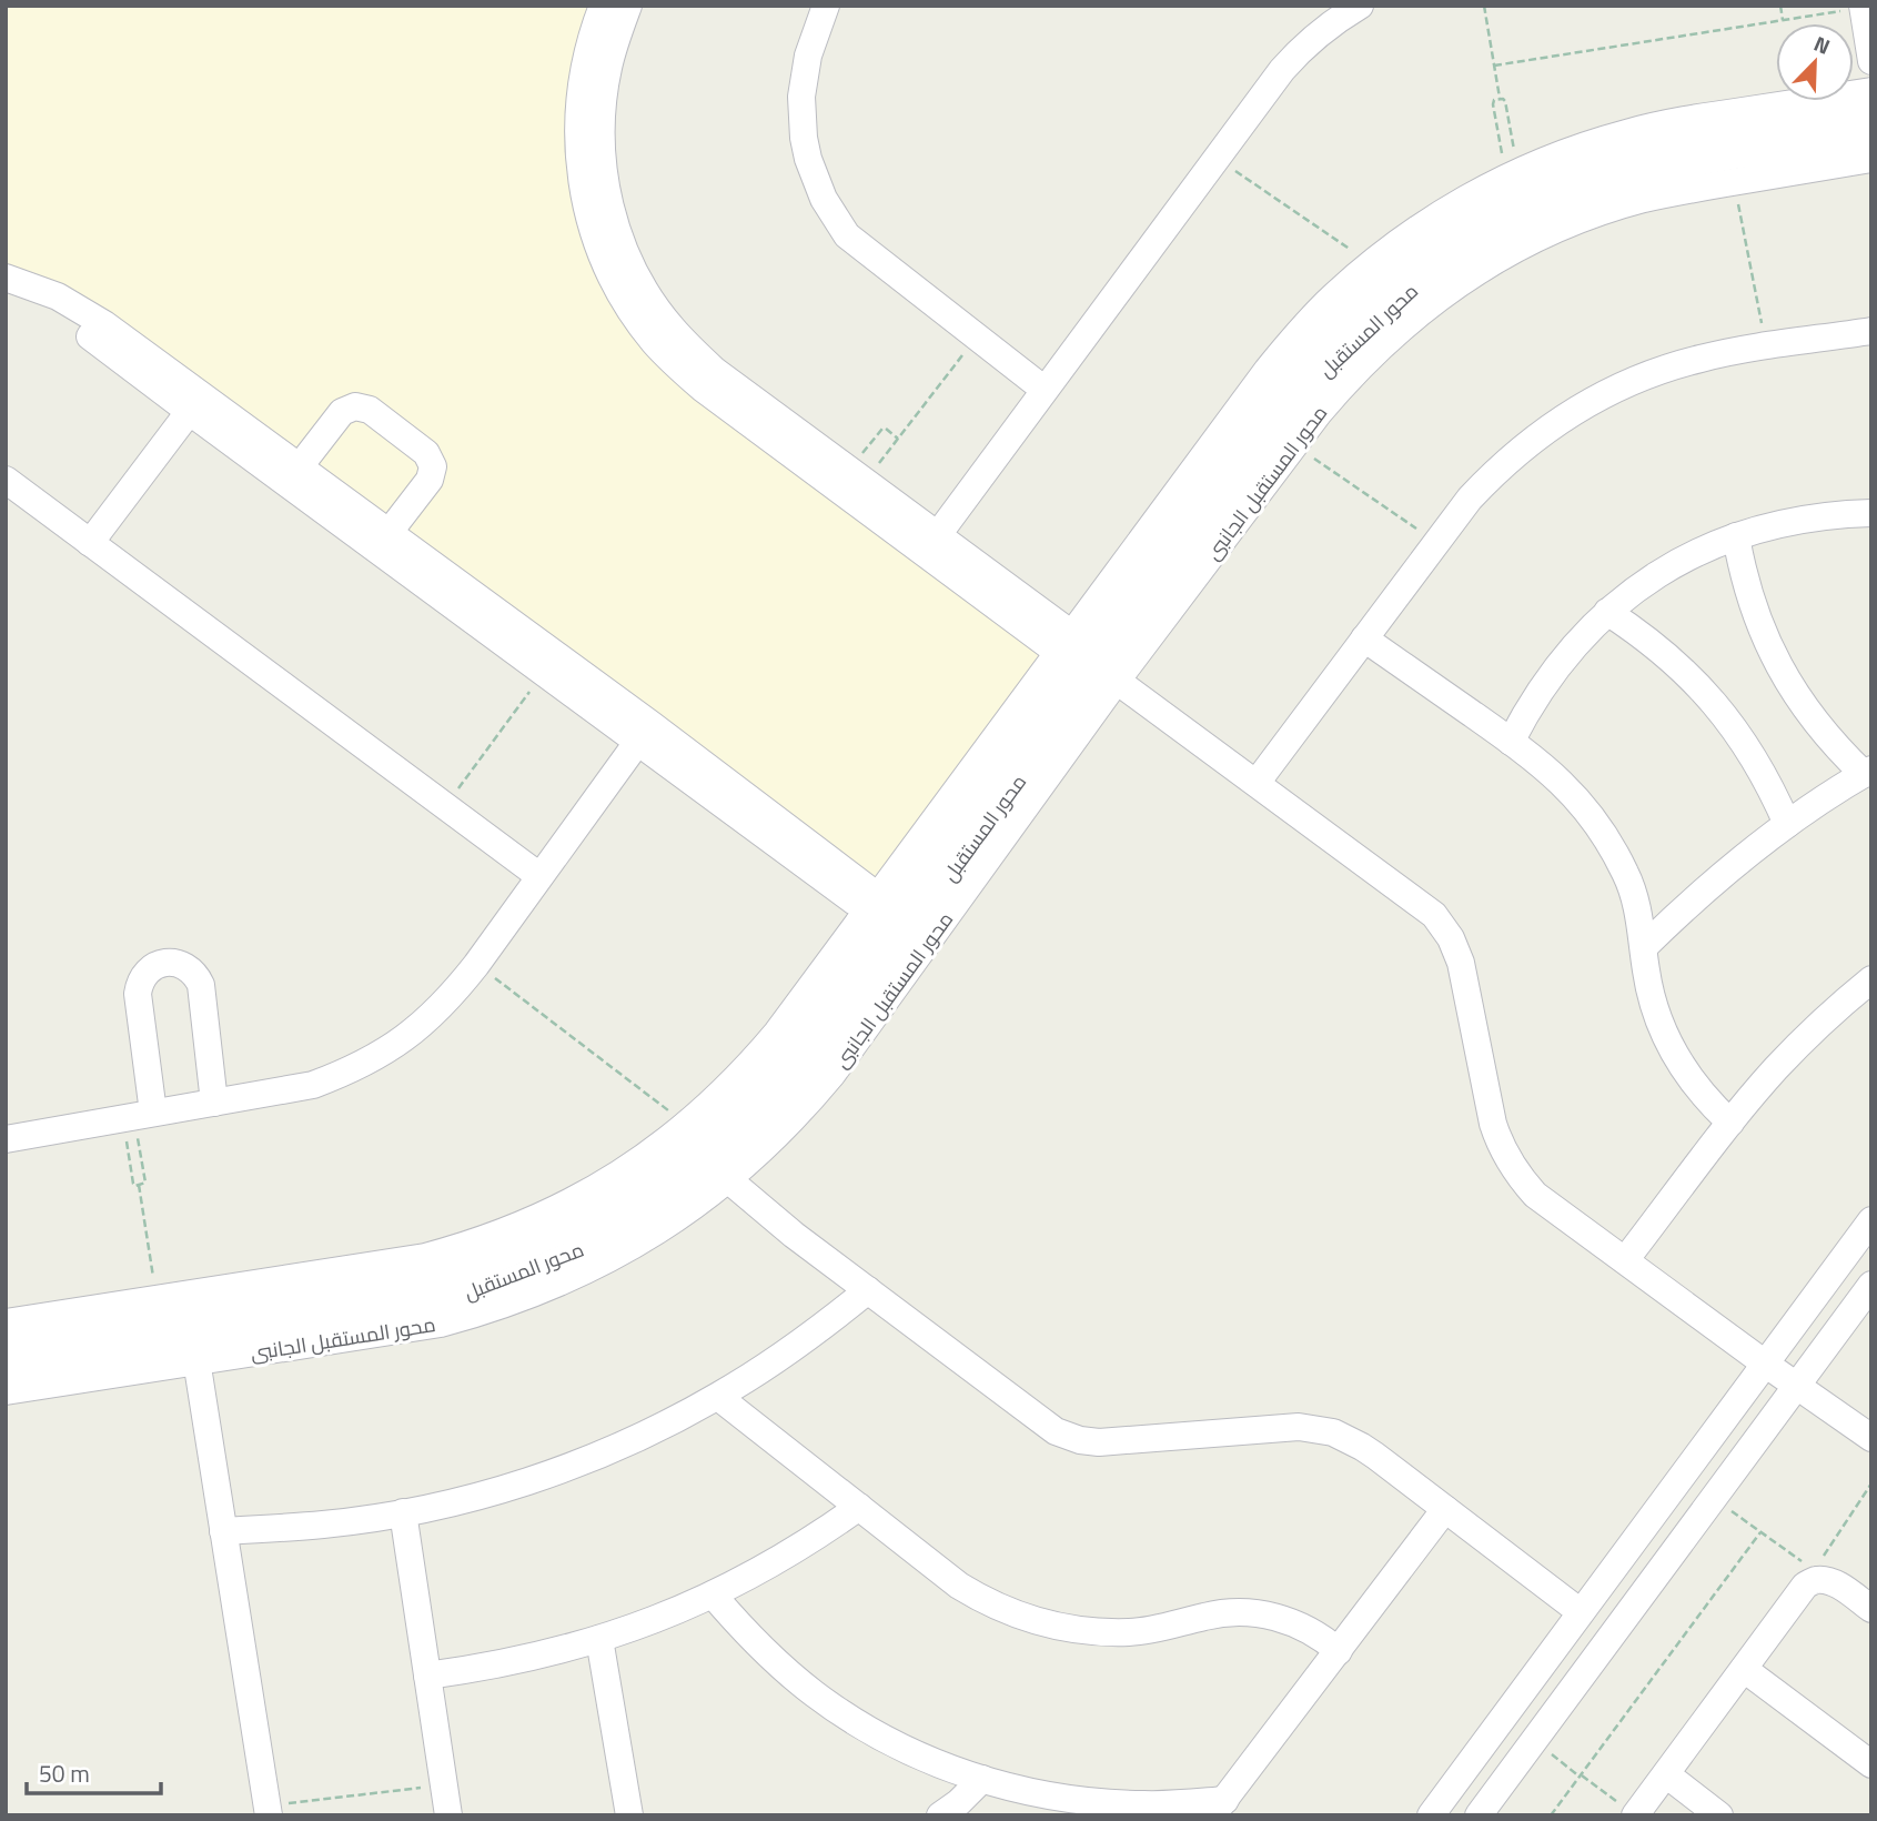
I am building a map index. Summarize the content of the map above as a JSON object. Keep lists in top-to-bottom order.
{
  "streets": {
    "street": ["محور المستقبل", "محور المستقبل الجانبى"]
  },
  "crossings": [
    ["محور المستقبل", "محور المستقبل الجانبى"]
  ],
  "scale_bar": "50 m",
  "north": "top right"
}
